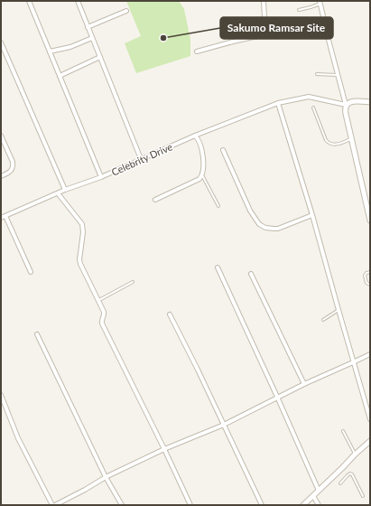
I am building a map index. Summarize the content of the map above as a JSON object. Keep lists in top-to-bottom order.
{
  "streets": {
    "street": ["Celebrity Drive"]
  },
  "places": ["Sakumo Ramsar Site"]
}
